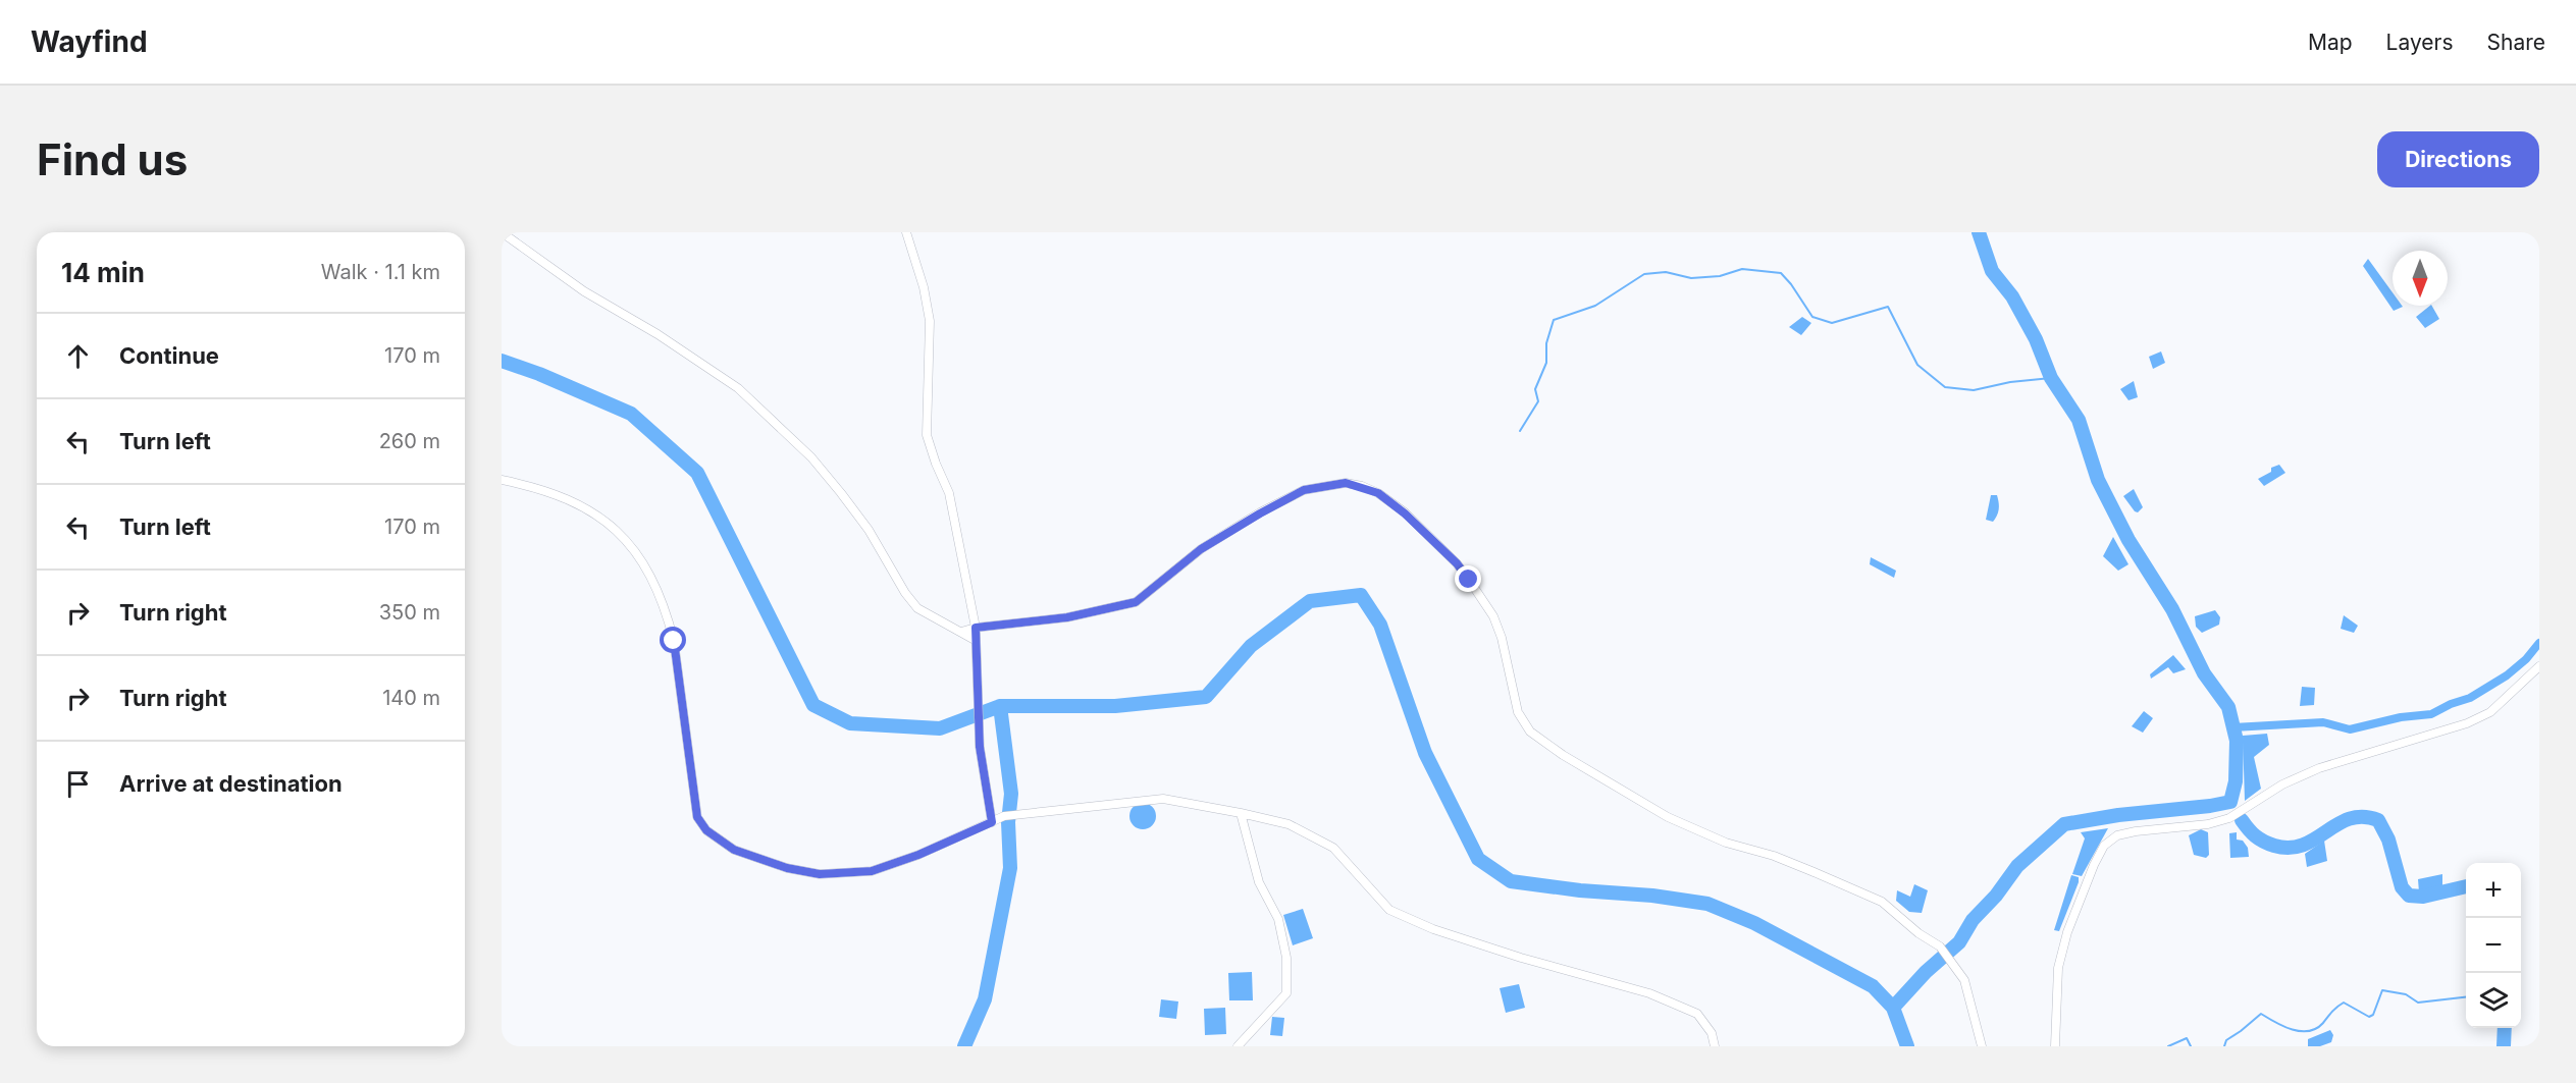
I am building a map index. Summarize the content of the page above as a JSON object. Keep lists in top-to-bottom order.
{
  "north": "bottom",
  "page": {
    "header": "Wayfind",
    "nav": ["Map", "Layers", "Share"],
    "buttons": "Directions",
    "title": "Find us",
    "heading": ["14 min", "Walk · 1.1 km"],
    "list": [
      ["Continue", "170 m"],
      ["Turn left", "260 m"],
      ["Turn left", "170 m"],
      ["Turn right", "350 m"],
      ["Turn right", "140 m"],
      "Arrive at destination"
    ],
    "map_buttons": ["+", "−"]
  }
}
